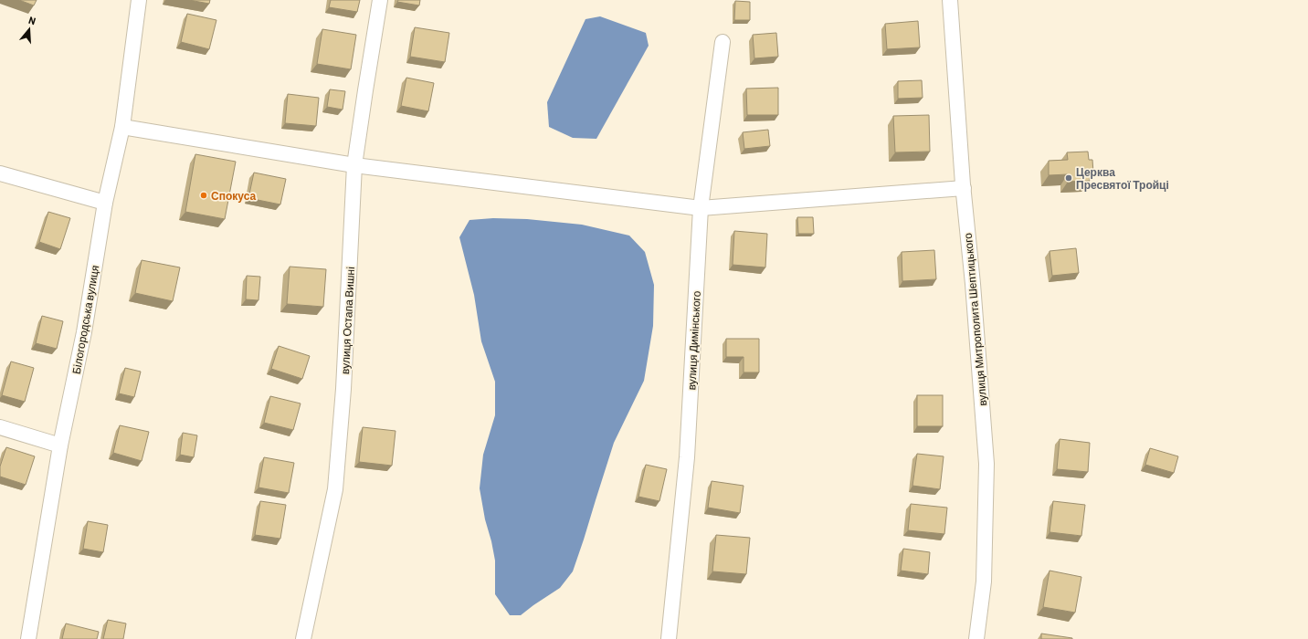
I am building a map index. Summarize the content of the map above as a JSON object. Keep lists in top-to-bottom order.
{
  "streets": {
    "street": [
      "Білогородська вулиця",
      "вулиця Митрополита Шептицького",
      "вулиця Остапа Вишні",
      "вулиця Димінського"
    ]
  },
  "places": ["Церква Пресвятої Тройці", "Спокуса"],
  "north": "top"
}
